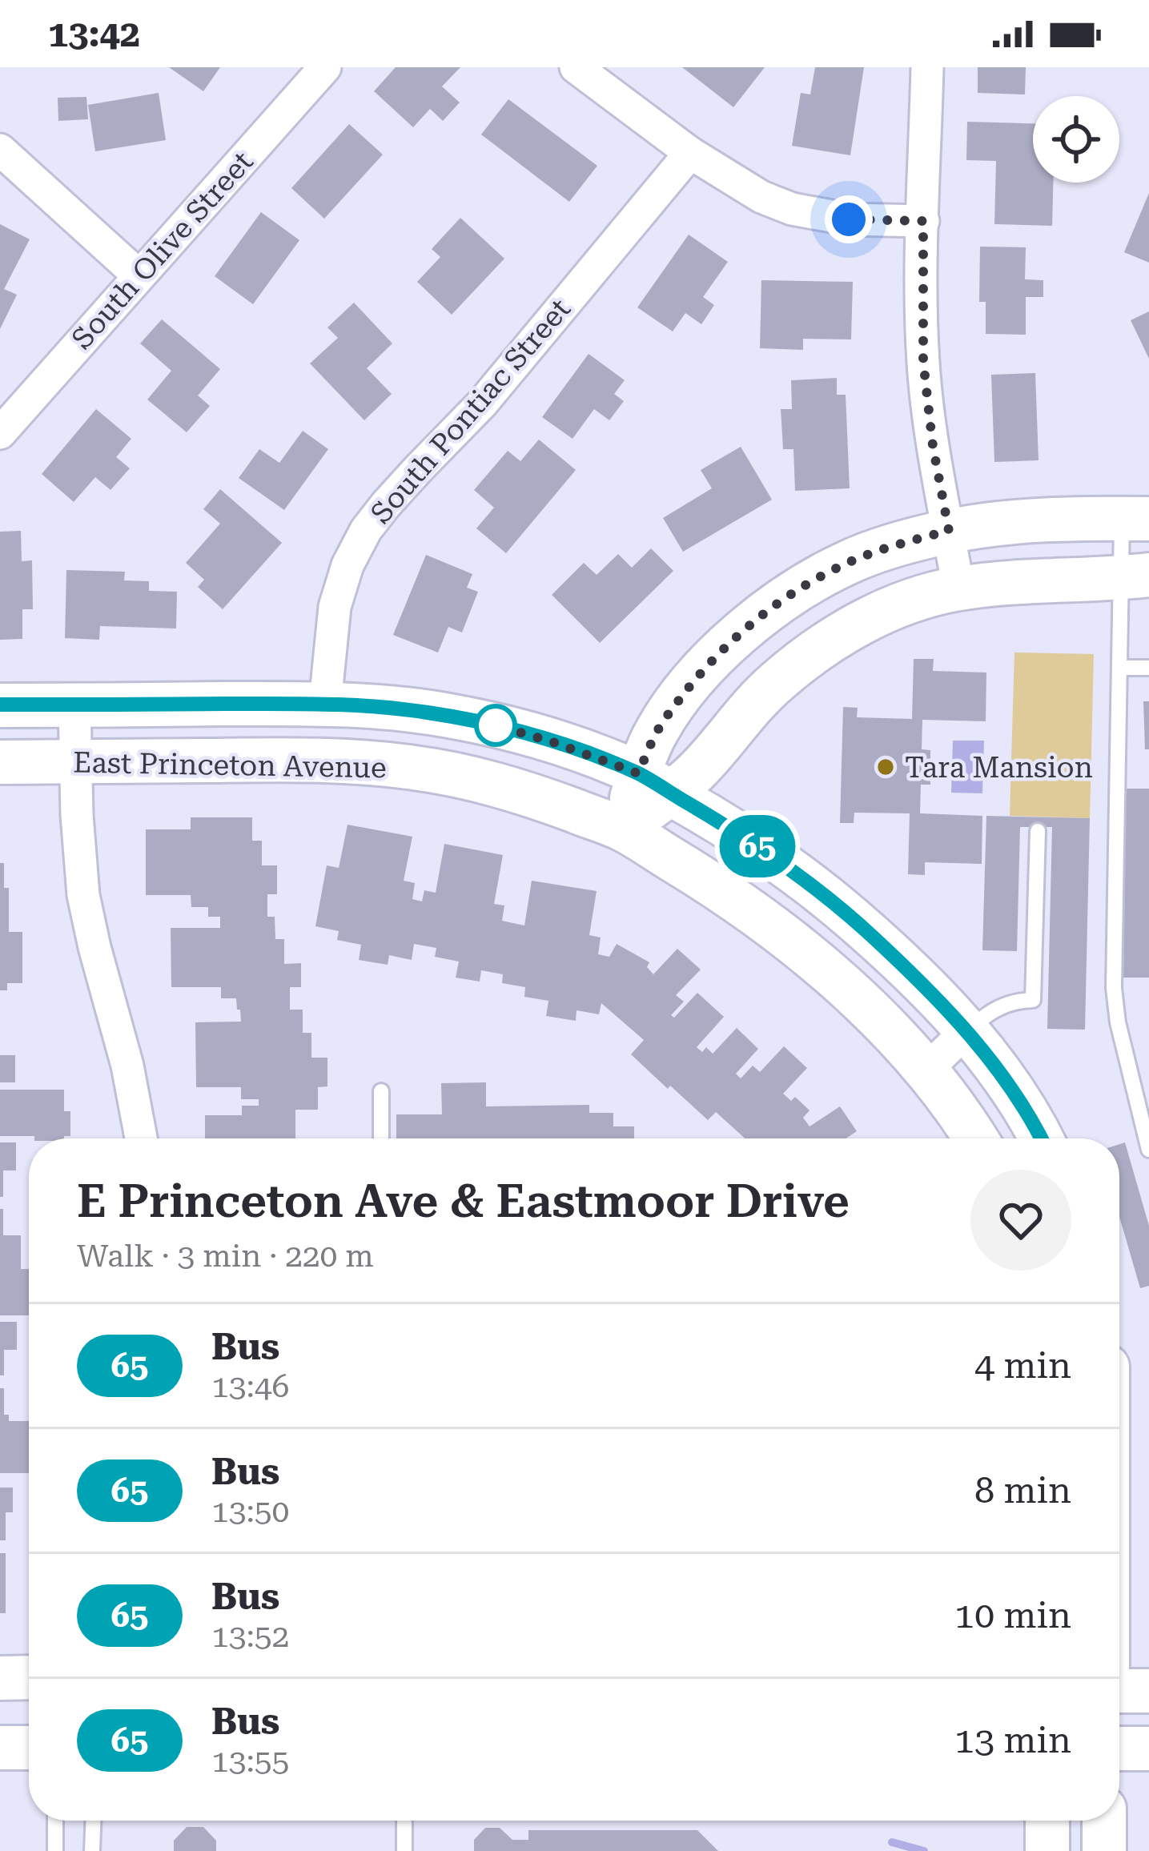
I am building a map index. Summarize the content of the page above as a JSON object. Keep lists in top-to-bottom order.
{
  "streets": {
    "main road": ["East Princeton Avenue"],
    "street": ["South Olive Street", "South Pontiac Street"]
  },
  "crossings": [
    ["South Pontiac Street", "East Princeton Avenue"]
  ],
  "places": ["Tara Mansion"],
  "lines": ["bus line 65"],
  "page": {
    "status": "13:42",
    "on_map": "65",
    "heading": ["E Princeton Ave & Eastmoor Drive", "Walk · 3 min · 220 m"],
    "list": [
      {
        "mark": "65",
        "name": "Bus",
        "note": "13:46",
        "value": "4 min"
      },
      {
        "mark": "65",
        "name": "Bus",
        "note": "13:50",
        "value": "8 min"
      },
      {
        "mark": "65",
        "name": "Bus",
        "note": "13:52",
        "value": "10 min"
      },
      {
        "mark": "65",
        "name": "Bus",
        "note": "13:55",
        "value": "13 min"
      }
    ]
  }
}
